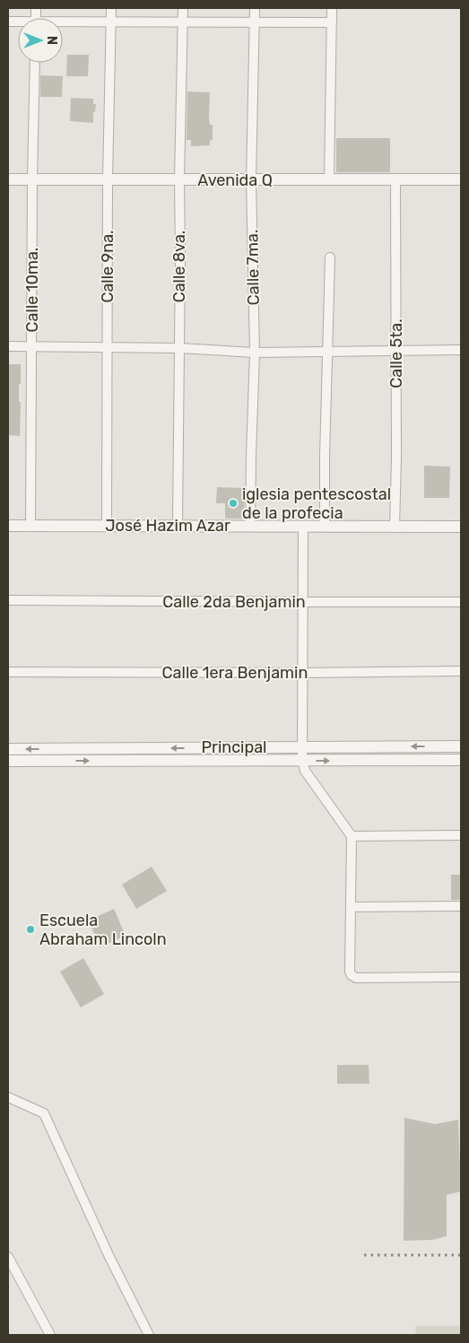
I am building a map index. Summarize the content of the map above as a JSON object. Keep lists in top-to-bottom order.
{
  "streets": {
    "street": [
      "Avenida Q",
      "Calle 9na.",
      "Calle 8va.",
      "Calle 7ma.",
      "Calle 10ma.",
      "Calle 5ta.",
      "José Hazim Azar",
      "Calle 2da Benjamin",
      "Calle 1era Benjamin",
      "Principal"
    ]
  },
  "crossings": [
    ["Avenida Q", "Calle 9na."],
    ["Avenida Q", "Calle 8va."],
    ["Avenida Q", "Calle 7ma."],
    ["Avenida Q", "Calle 10ma."],
    ["Avenida Q", "Calle 5ta."],
    ["Calle 9na.", "José Hazim Azar"],
    ["Calle 8va.", "José Hazim Azar"],
    ["Calle 7ma.", "José Hazim Azar"],
    ["Calle 10ma.", "José Hazim Azar"],
    ["Calle 5ta.", "José Hazim Azar"]
  ],
  "places": ["iglesia pentescostal de la profecia", "Escuela Abraham Lincoln"],
  "north": "right"
}
